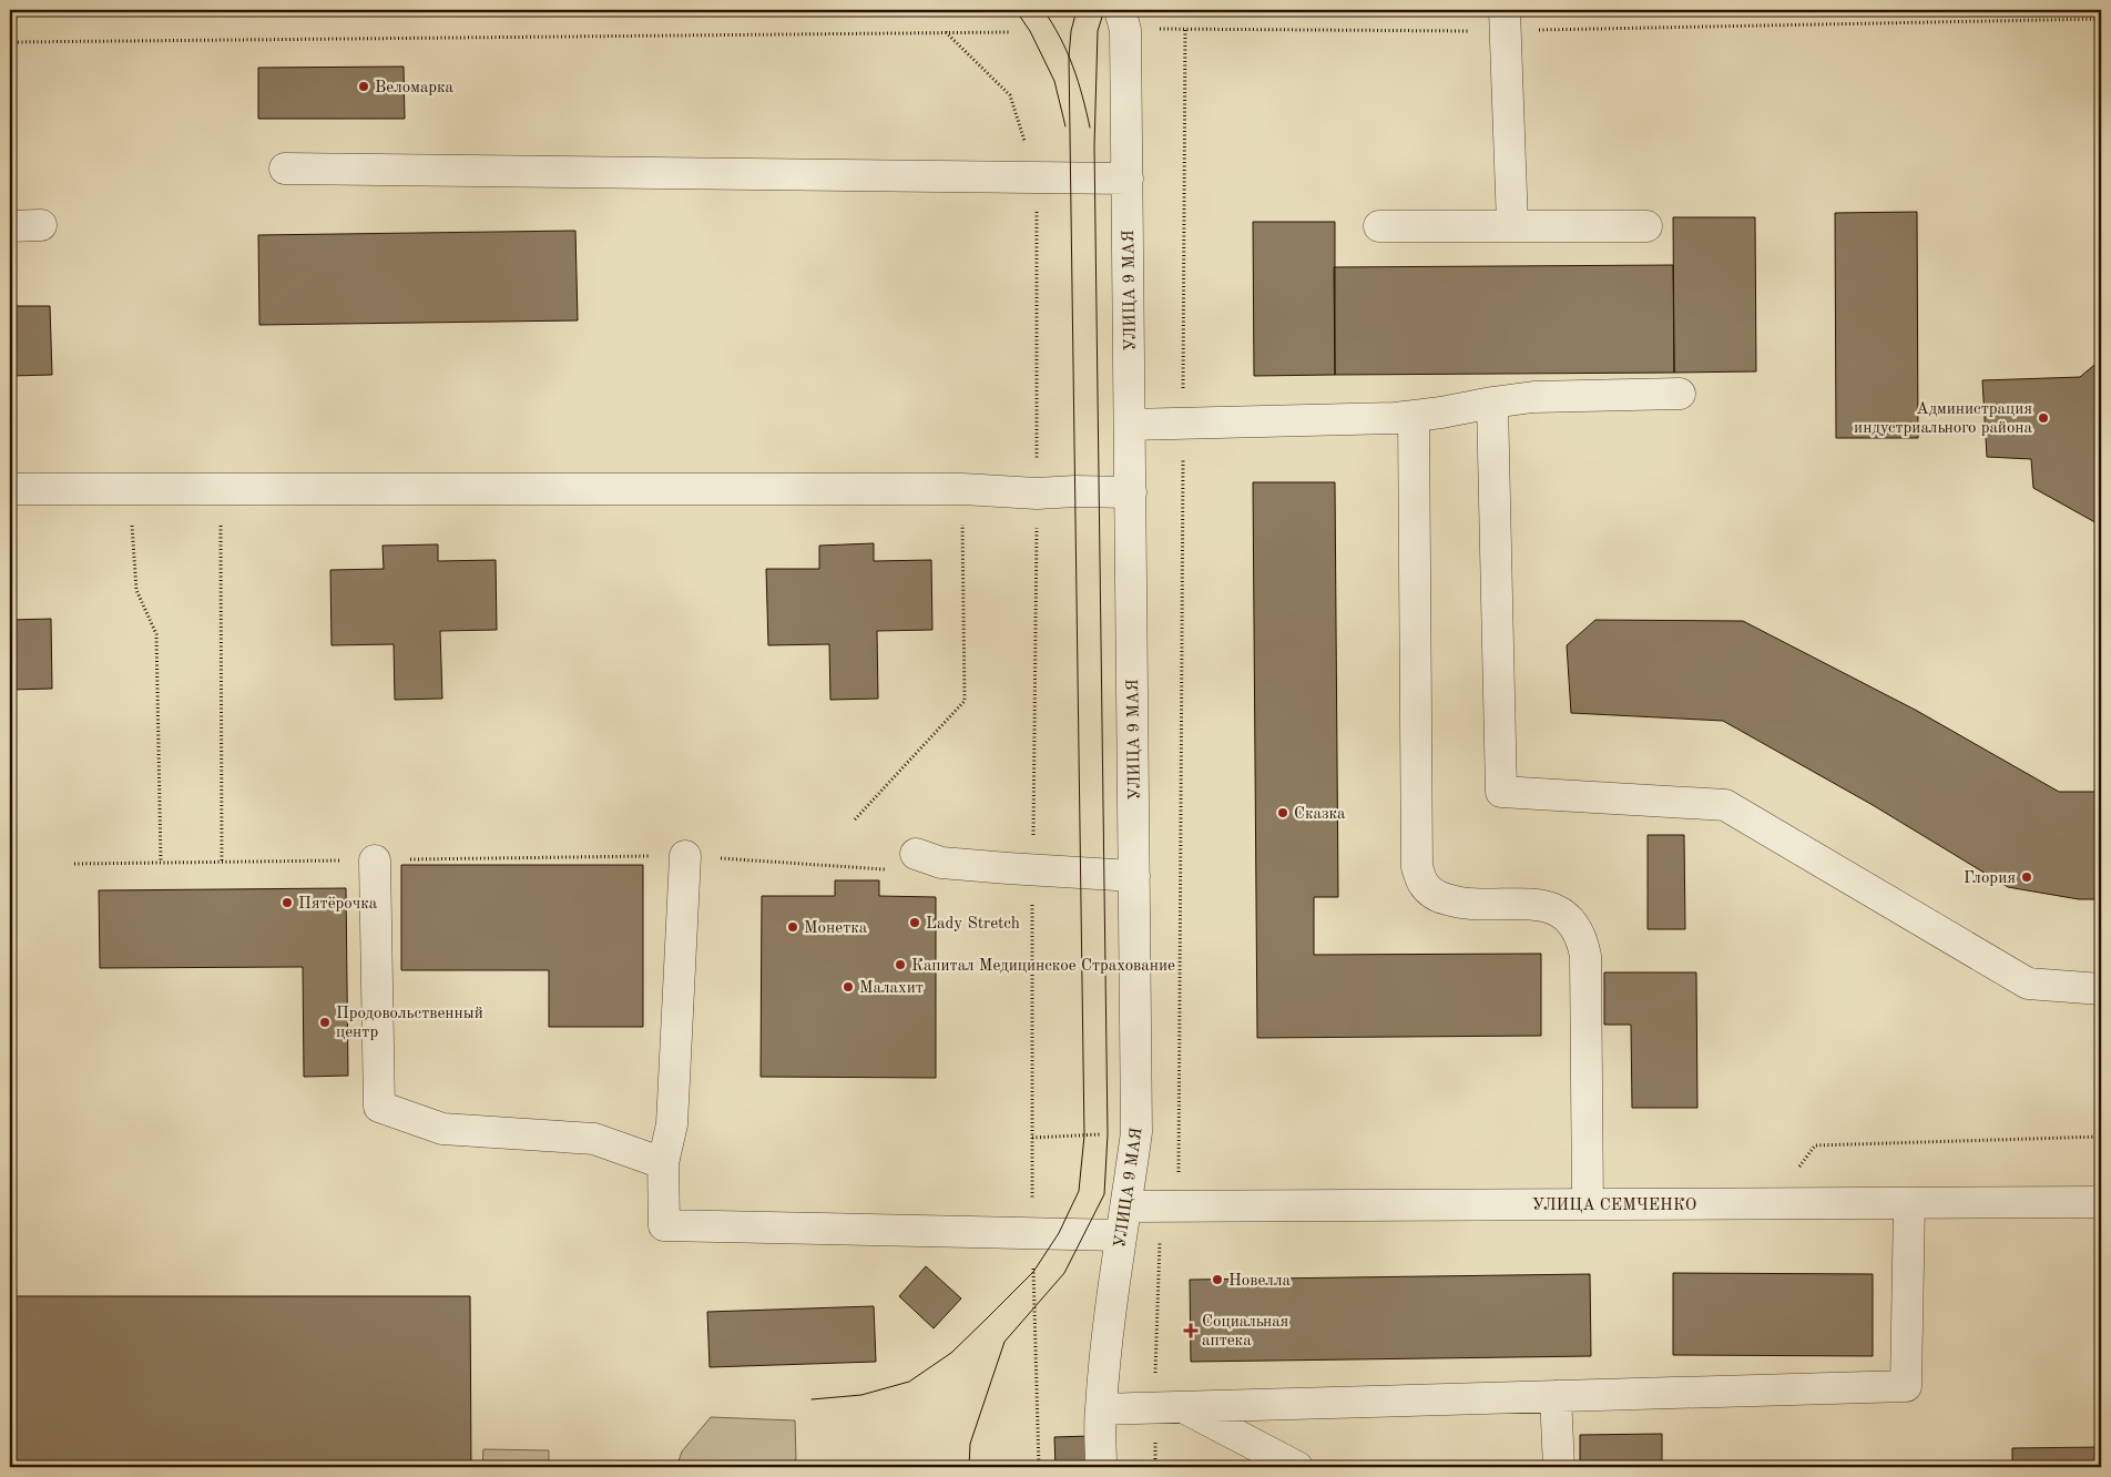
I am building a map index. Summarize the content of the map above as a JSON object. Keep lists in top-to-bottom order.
{
  "streets": {
    "street": ["УЛИЦА 9 МАЯ", "УЛИЦА СЕМЧЕНКО"]
  },
  "crossings": [
    ["УЛИЦА 9 МАЯ", "УЛИЦА СЕМЧЕНКО"]
  ],
  "places": {
    "other": [
      "Веломарка",
      "Администрация индустриального района",
      "Сказка",
      "Глория",
      "Пятёрочка",
      "Lady Stretch",
      "Монетка",
      "Капитал Медицинское Страхование",
      "Малахит",
      "Продовольственный центр",
      "Новелла"
    ],
    "health": ["Социальная аптека"]
  }
}
